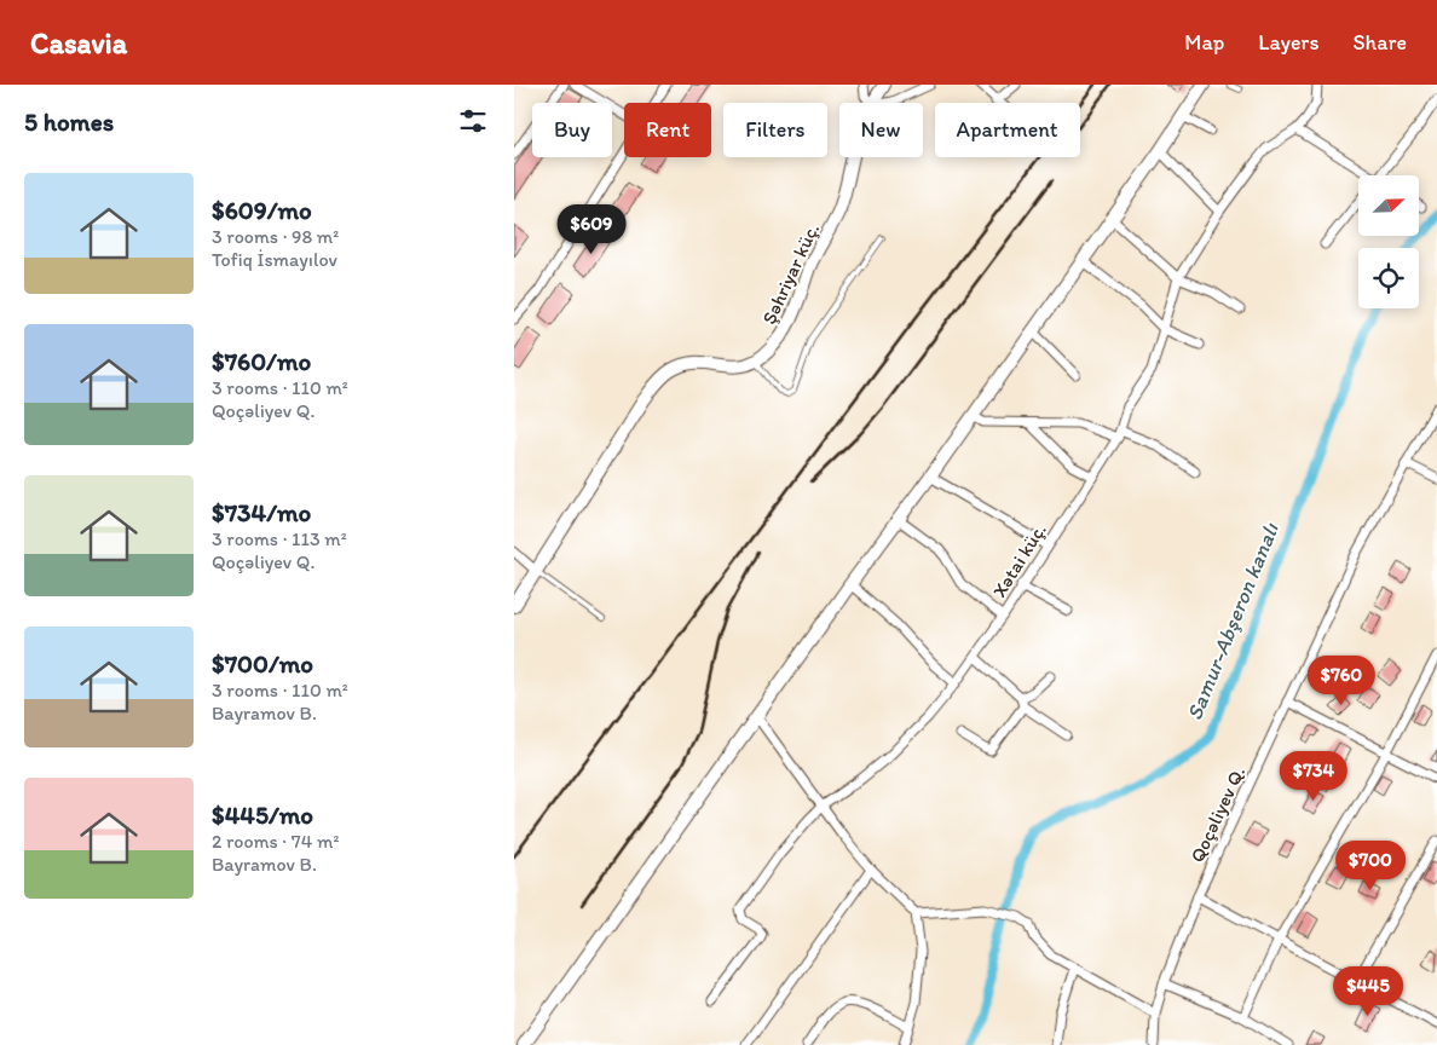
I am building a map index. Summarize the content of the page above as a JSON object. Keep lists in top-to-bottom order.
{
  "streets": {
    "street": ["Şəhriyar küç.", "Xətai küç.", "Qoçəliyev Q."]
  },
  "water": ["Samur-Abşeron kanalı"],
  "north": "top right",
  "page": {
    "header": "Casavia",
    "nav": ["Map", "Layers", "Share"],
    "heading": "5 homes",
    "chip": [
      "Buy",
      "Rent",
      "Filters",
      "New",
      "Apartment"
    ],
    "list": [
      {
        "name": "$609/mo",
        "note": "3 rooms · 98 m² · Tofiq İsmayılov"
      },
      {
        "name": "$760/mo",
        "note": "3 rooms · 110 m² · Qoçəliyev Q."
      },
      {
        "name": "$734/mo",
        "note": "3 rooms · 113 m² · Qoçəliyev Q."
      },
      {
        "name": "$700/mo",
        "note": "3 rooms · 110 m² · Bayramov B."
      },
      {
        "name": "$445/mo",
        "note": "2 rooms · 74 m² · Bayramov B."
      }
    ],
    "price": [
      "$609",
      "$760",
      "$734",
      "$700",
      "$445"
    ]
  }
}
